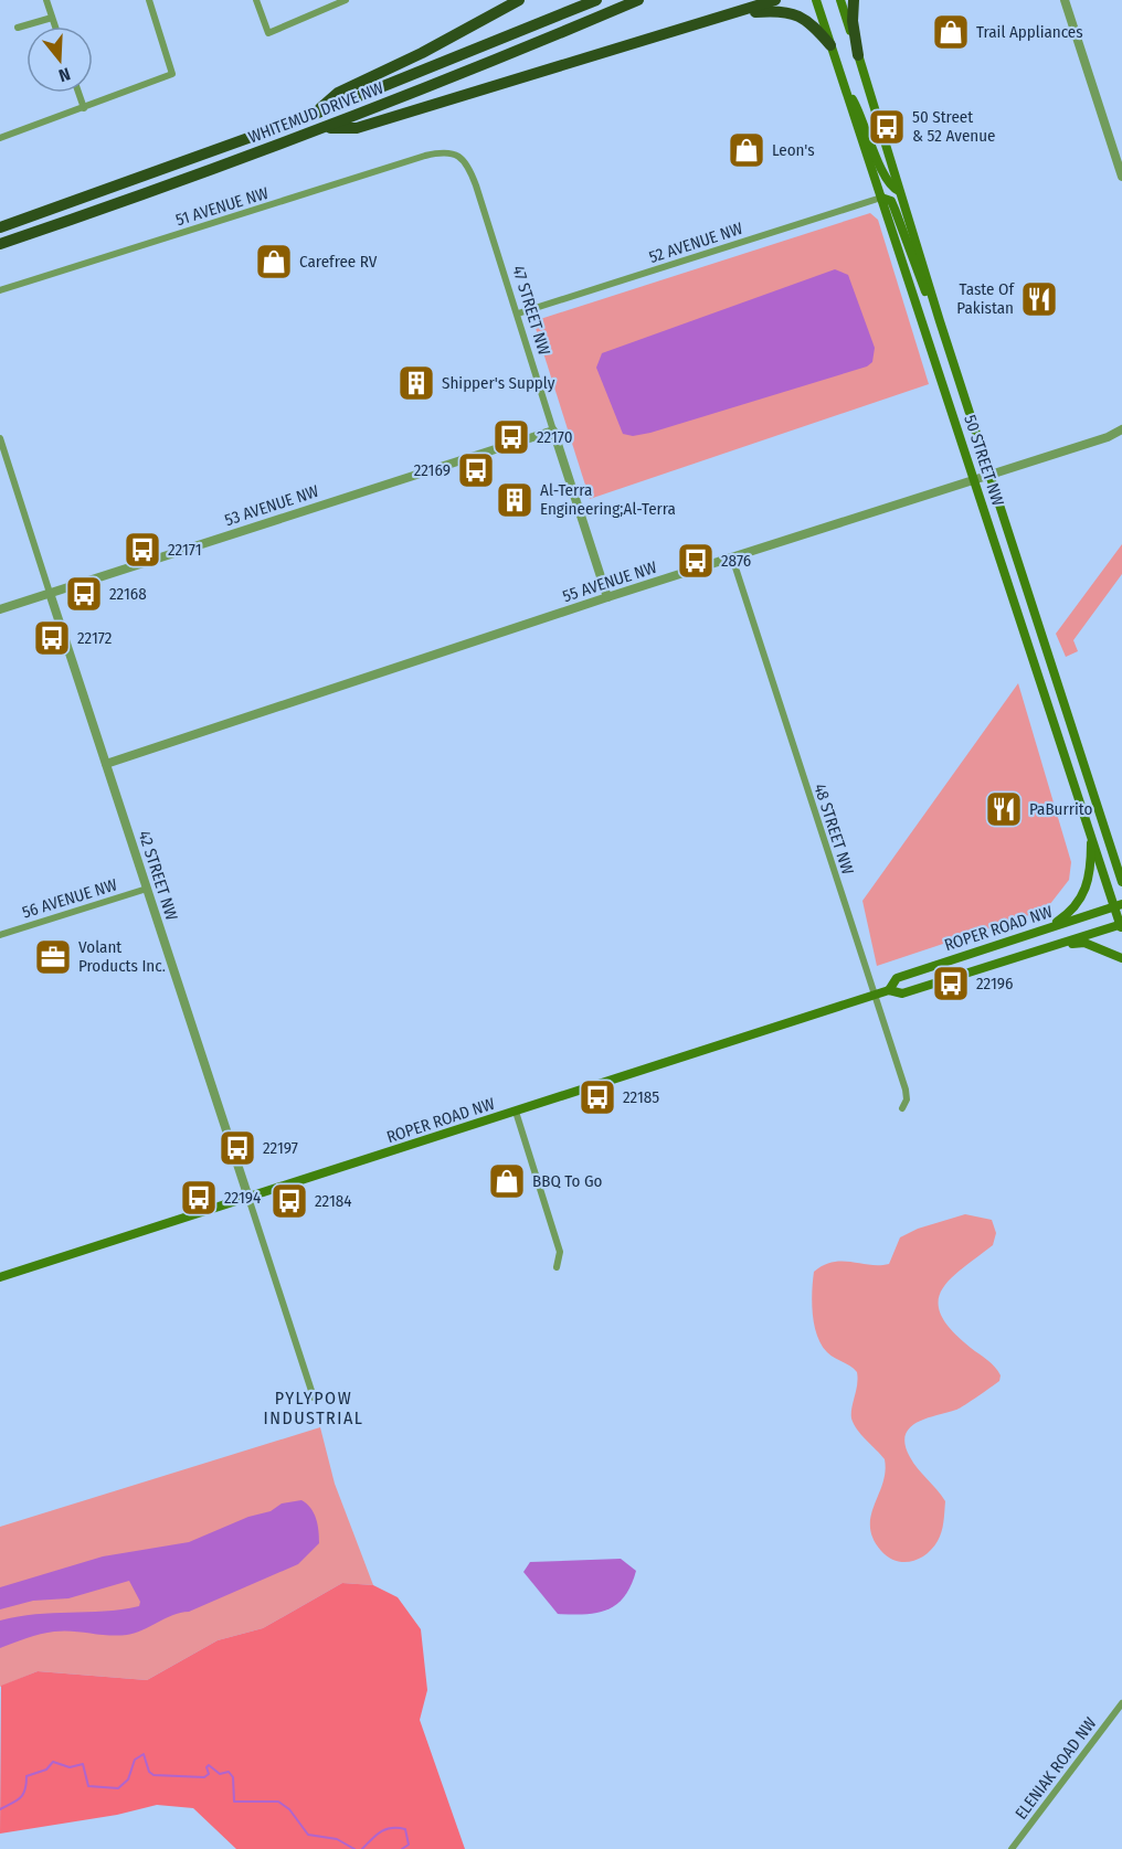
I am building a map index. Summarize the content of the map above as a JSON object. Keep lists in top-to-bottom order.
{
  "streets": {
    "highway": ["WHITEMUD DRIVE NW"],
    "main road": ["50 STREET NW", "ROPER ROAD NW"],
    "street": [
      "51 AVENUE NW",
      "52 AVENUE NW",
      "47 STREET NW",
      "53 AVENUE NW",
      "55 AVENUE NW",
      "48 STREET NW",
      "42 STREET NW",
      "56 AVENUE NW",
      "ELENIAK ROAD NW"
    ]
  },
  "crossings": [
    ["51 AVENUE NW", "47 STREET NW"],
    ["52 AVENUE NW", "47 STREET NW"],
    ["52 AVENUE NW", "50 STREET NW"],
    ["47 STREET NW", "53 AVENUE NW"],
    ["47 STREET NW", "55 AVENUE NW"],
    ["50 STREET NW", "55 AVENUE NW"],
    ["50 STREET NW", "ROPER ROAD NW"],
    ["53 AVENUE NW", "42 STREET NW"],
    ["55 AVENUE NW", "48 STREET NW"],
    ["55 AVENUE NW", "42 STREET NW"],
    ["48 STREET NW", "ROPER ROAD NW"],
    ["42 STREET NW", "56 AVENUE NW"],
    ["42 STREET NW", "ROPER ROAD NW"]
  ],
  "districts": ["PYLYPOW INDUSTRIAL"],
  "places": {
    "shop": [
      "Trail Appliances",
      "Leon's",
      "Carefree RV",
      "BBQ To Go"
    ],
    "bus stop": [
      "50 Street & 52 Avenue",
      "22170",
      "22169",
      "22171",
      "2876",
      "22168",
      "22172",
      "22196",
      "22185",
      "22197",
      "22194",
      "22184"
    ],
    "restaurant": ["Taste Of Pakistan", "PaBurrito"],
    "building": ["Shipper's Supply", "Al-Terra Engineering;Al-Terra"],
    "office": ["Volant Products Inc."]
  },
  "north": "bottom"
}
